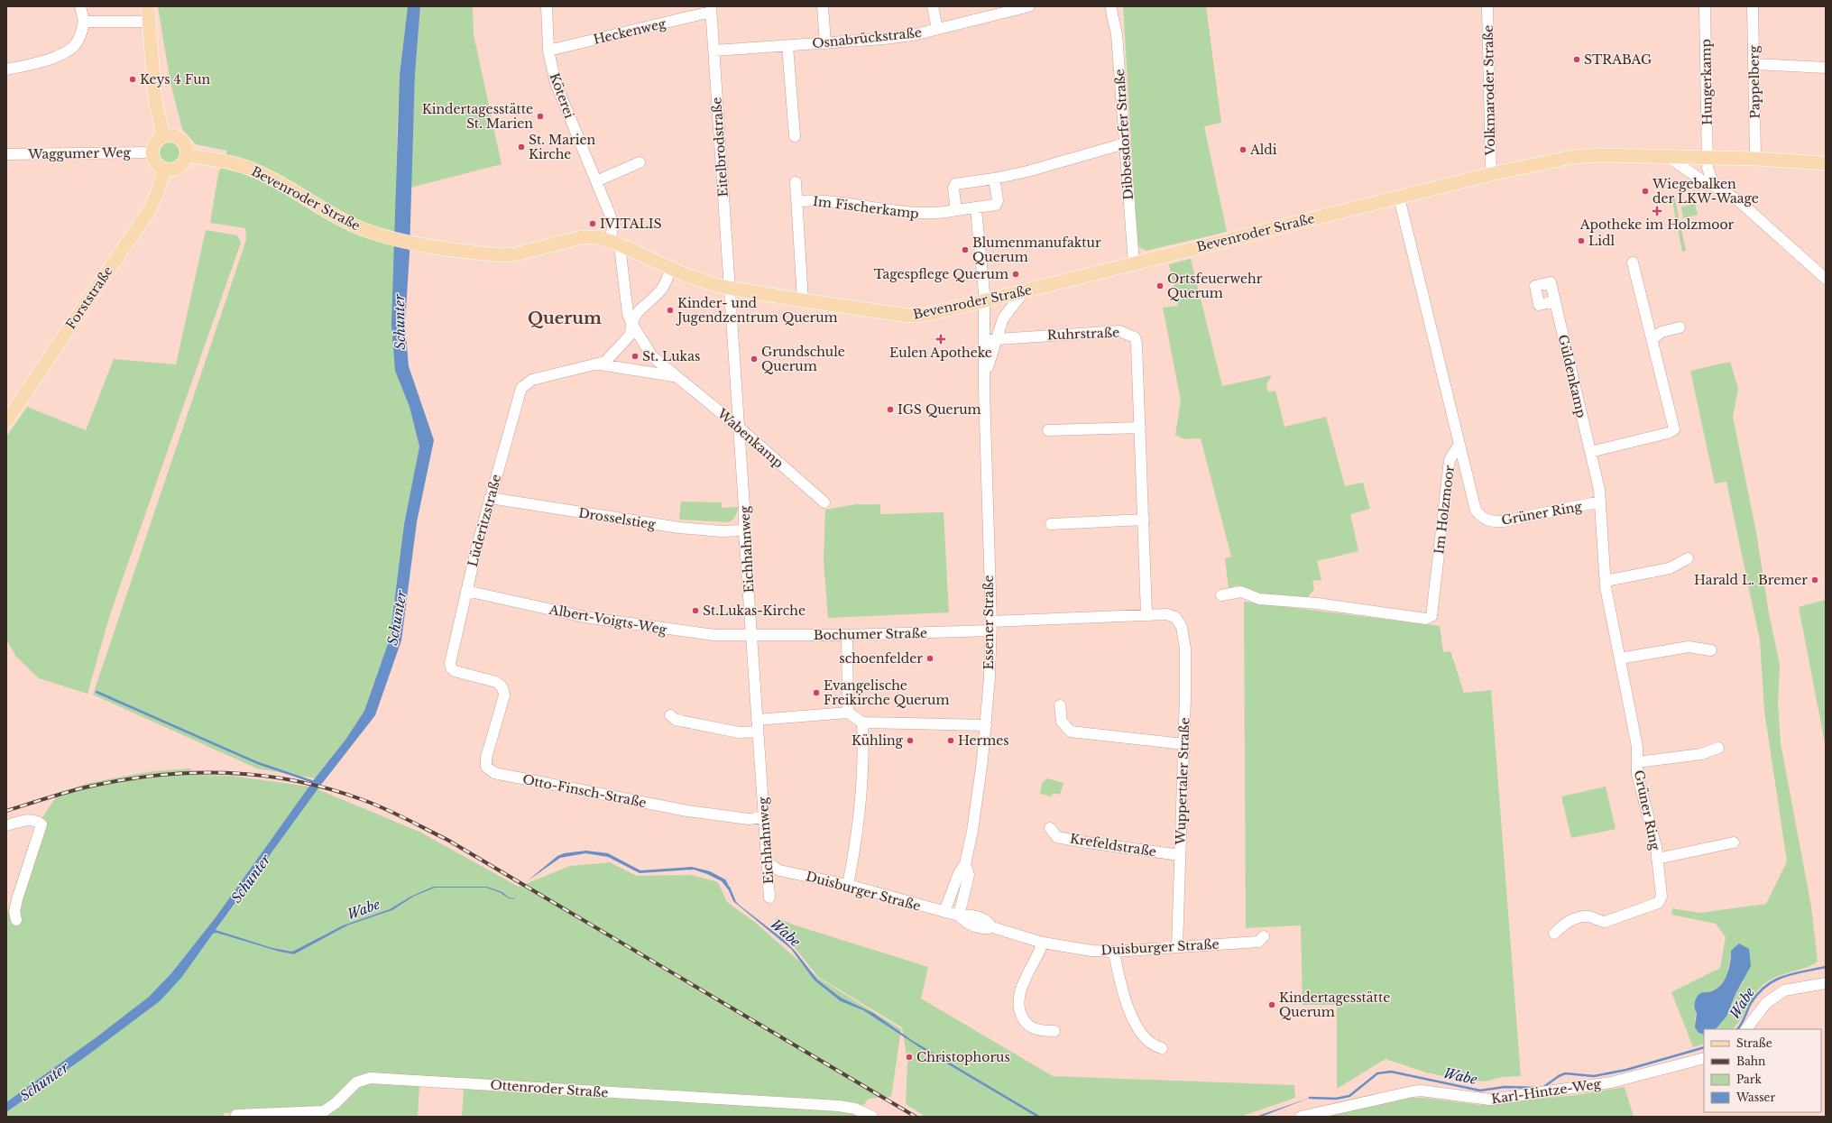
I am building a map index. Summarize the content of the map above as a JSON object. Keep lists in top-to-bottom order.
{
  "streets": {
    "main road": ["Bevenroder Straße", "Forststraße"],
    "street": [
      "Heckenweg",
      "Osnabrückstraße",
      "Hungerkamp",
      "Pappelberg",
      "Volkmaroder Straße",
      "Köterei",
      "Dibbesdorfer Straße",
      "Eitelbrodstraße",
      "Waggumer Weg",
      "Im Fischerkamp",
      "Ruhrstraße",
      "Güldenkamp",
      "Wabenkamp",
      "Im Holzmoor",
      "Grüner Ring",
      "Drosselstieg",
      "Lüderitzstraße",
      "Eichhahnweg",
      "Albert-Voigts-Weg",
      "Essener Straße",
      "Bochumer Straße",
      "Wuppertaler Straße",
      "Otto-Finsch-Straße",
      "Krefeldstraße",
      "Duisburger Straße",
      "Ottenroder Straße",
      "Karl-Hintze-Weg"
    ]
  },
  "crossings": [
    ["Heckenweg", "Köterei"],
    ["Heckenweg", "Eitelbrodstraße"],
    ["Osnabrückstraße", "Eitelbrodstraße"],
    ["Hungerkamp", "Bevenroder Straße"],
    ["Pappelberg", "Bevenroder Straße"],
    ["Volkmaroder Straße", "Bevenroder Straße"],
    ["Köterei", "Bevenroder Straße"],
    ["Dibbesdorfer Straße", "Bevenroder Straße"],
    ["Eitelbrodstraße", "Bevenroder Straße"],
    ["Eitelbrodstraße", "Eichhahnweg"],
    ["Waggumer Weg", "Bevenroder Straße"],
    ["Waggumer Weg", "Forststraße"],
    ["Bevenroder Straße", "Forststraße"],
    ["Bevenroder Straße", "Wabenkamp"],
    ["Bevenroder Straße", "Eichhahnweg"],
    ["Bevenroder Straße", "Essener Straße"],
    ["Ruhrstraße", "Essener Straße"],
    ["Ruhrstraße", "Bochumer Straße"],
    ["Güldenkamp", "Grüner Ring"],
    ["Wabenkamp", "Eichhahnweg"],
    ["Im Holzmoor", "Grüner Ring"],
    ["Drosselstieg", "Lüderitzstraße"],
    ["Drosselstieg", "Eichhahnweg"],
    ["Lüderitzstraße", "Albert-Voigts-Weg"],
    ["Lüderitzstraße", "Otto-Finsch-Straße"],
    ["Eichhahnweg", "Albert-Voigts-Weg"],
    ["Eichhahnweg", "Bochumer Straße"],
    ["Eichhahnweg", "Otto-Finsch-Straße"],
    ["Eichhahnweg", "Duisburger Straße"],
    ["Albert-Voigts-Weg", "Bochumer Straße"],
    ["Essener Straße", "Bochumer Straße"],
    ["Essener Straße", "Duisburger Straße"],
    ["Bochumer Straße", "Wuppertaler Straße"],
    ["Wuppertaler Straße", "Krefeldstraße"],
    ["Wuppertaler Straße", "Duisburger Straße"]
  ],
  "districts": ["Querum"],
  "water": ["Schunter", "Wabe"],
  "places": {
    "other": [
      "STRABAG",
      "Keys 4 Fun",
      "Kindertagesstätte St. Marien",
      "St. Marien Kirche",
      "Aldi",
      "Wiegebalken der LKW-Waage",
      "IVITALIS",
      "Lidl",
      "Blumenmanufaktur Querum",
      "Tagespflege Querum",
      "Ortsfeuerwehr Querum",
      "Kinder- und Jugendzentrum Querum",
      "St. Lukas",
      "Grundschule Querum",
      "IGS Querum",
      "Harald L. Bremer",
      "St.Lukas-Kirche",
      "schoenfelder",
      "Evangelische Freikirche Querum",
      "Kühling",
      "Hermes",
      "Kindertagesstätte Querum",
      "Christophorus"
    ],
    "health": ["Apotheke im Holzmoor", "Eulen Apotheke"]
  },
  "legend": [
    "Straße",
    "Bahn",
    "Park",
    "Wasser"
  ]
}
